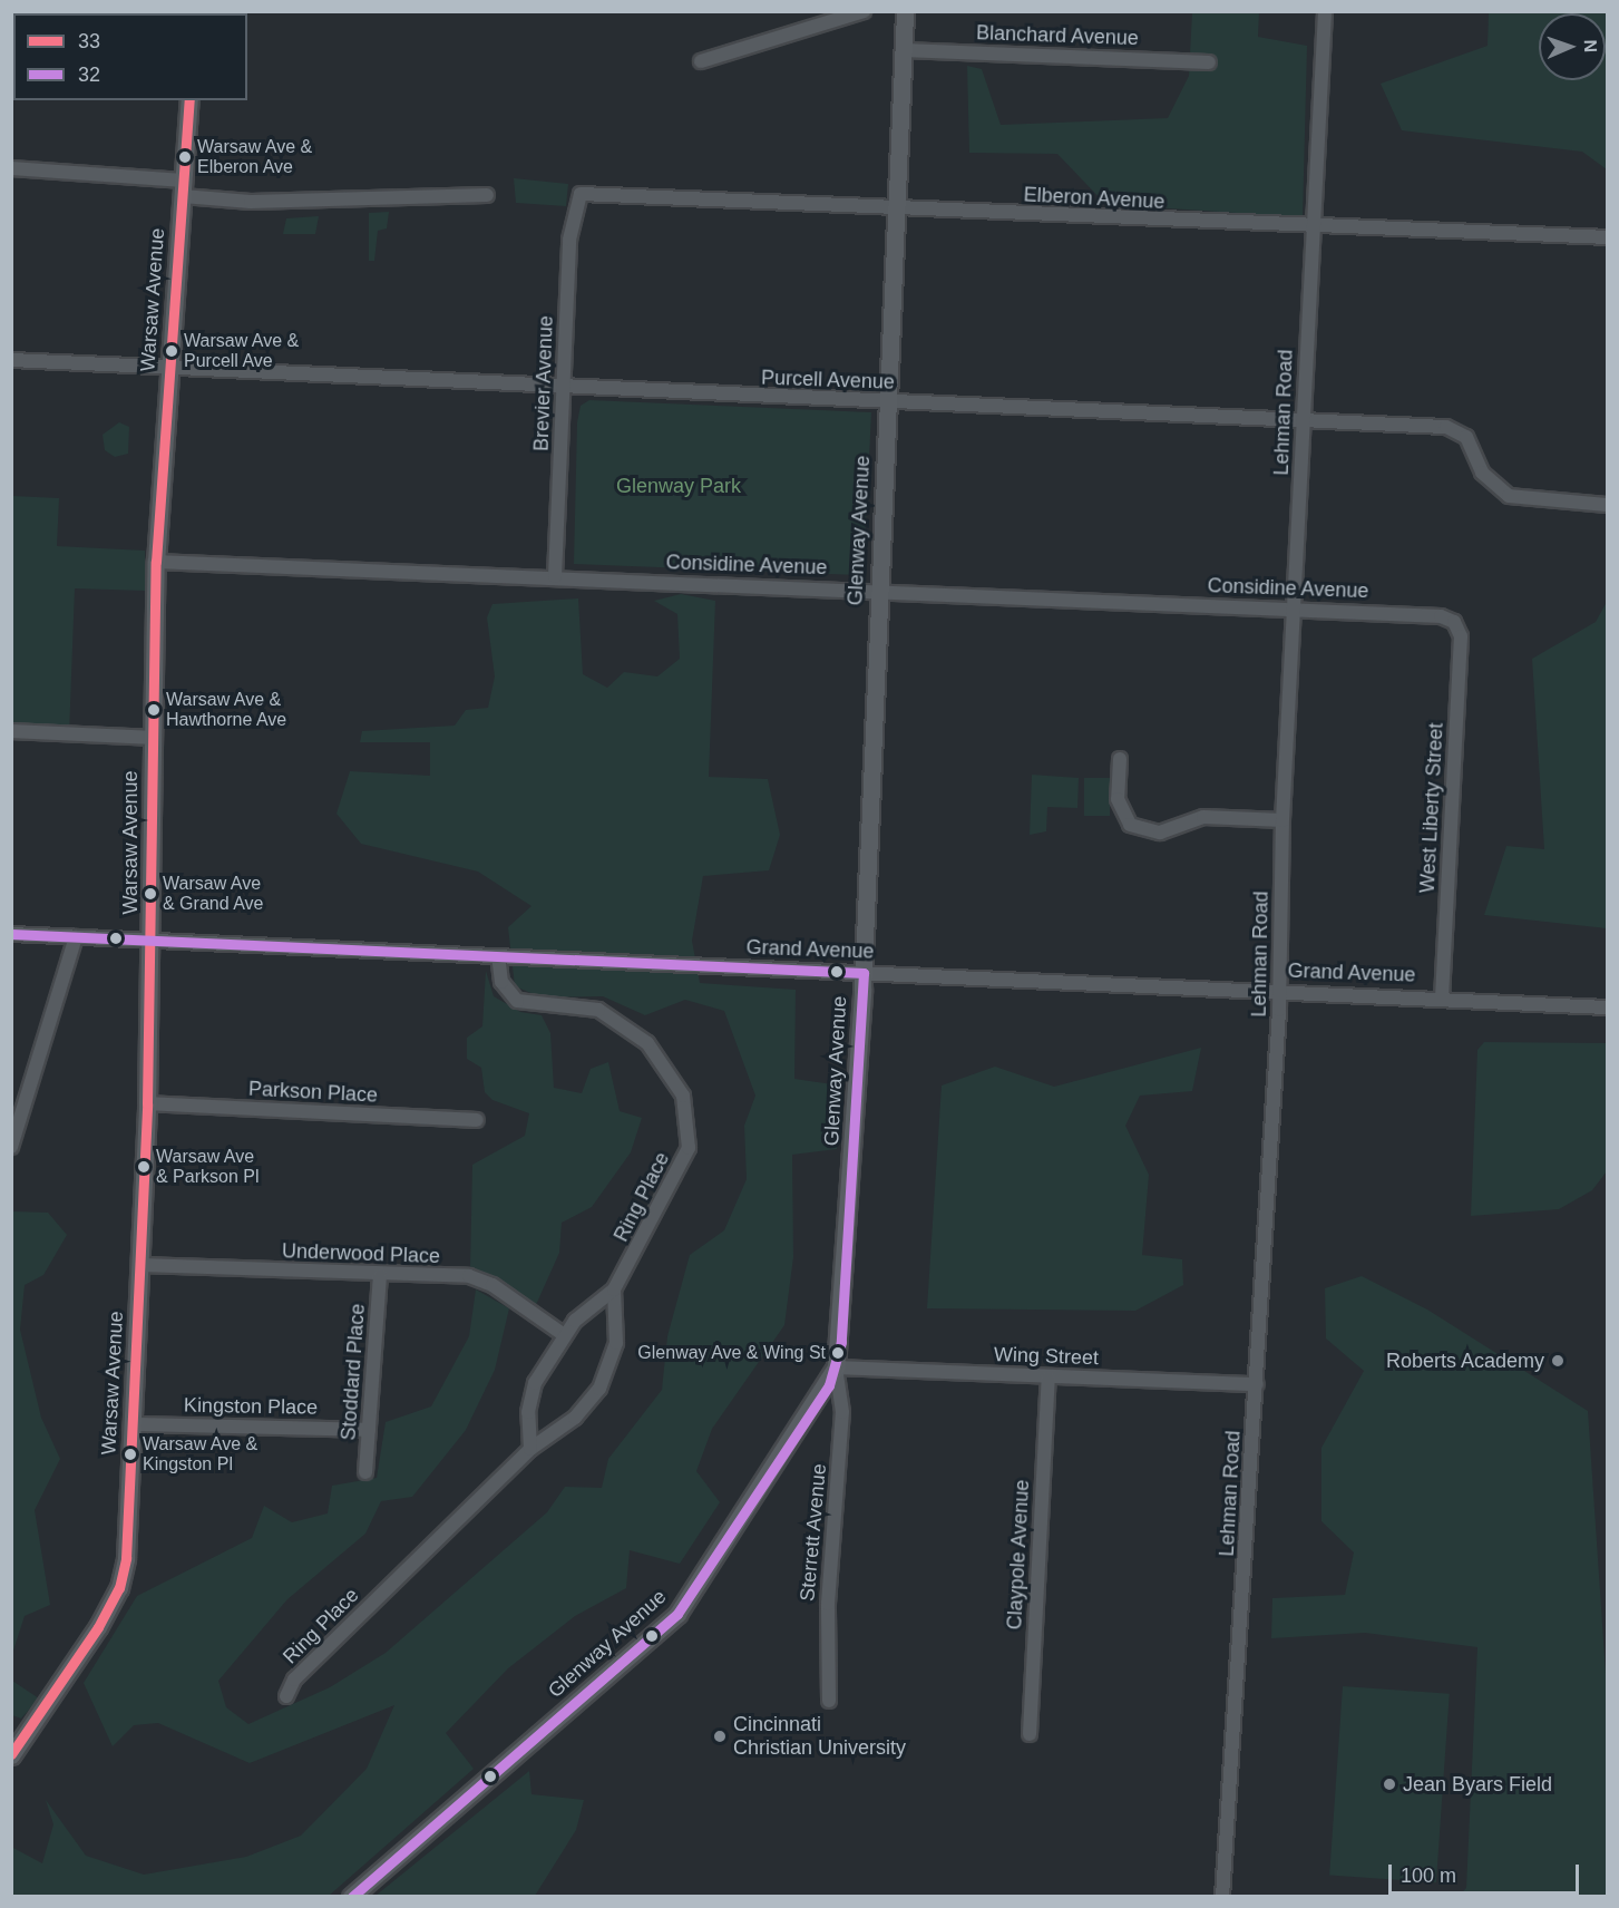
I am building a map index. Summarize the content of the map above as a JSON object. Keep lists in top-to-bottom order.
{
  "streets": {
    "main road": ["Warsaw Avenue", "Glenway Avenue"],
    "street": [
      "Blanchard Avenue",
      "Elberon Avenue",
      "Purcell Avenue",
      "Brevier Avenue",
      "Lehman Road",
      "Considine Avenue",
      "West Liberty Street",
      "Grand Avenue",
      "Parkson Place",
      "Ring Place",
      "Underwood Place",
      "Wing Street",
      "Stoddard Place",
      "Kingston Place",
      "Sterrett Avenue",
      "Claypole Avenue"
    ]
  },
  "crossings": [
    ["Blanchard Avenue", "Glenway Avenue"],
    ["Elberon Avenue", "Brevier Avenue"],
    ["Elberon Avenue", "Lehman Road"],
    ["Elberon Avenue", "Glenway Avenue"],
    ["Warsaw Avenue", "Purcell Avenue"],
    ["Warsaw Avenue", "Considine Avenue"],
    ["Warsaw Avenue", "Grand Avenue"],
    ["Warsaw Avenue", "Parkson Place"],
    ["Warsaw Avenue", "Underwood Place"],
    ["Warsaw Avenue", "Kingston Place"],
    ["Purcell Avenue", "Brevier Avenue"],
    ["Purcell Avenue", "Lehman Road"],
    ["Purcell Avenue", "Glenway Avenue"],
    ["Brevier Avenue", "Considine Avenue"],
    ["Lehman Road", "Considine Avenue"],
    ["Lehman Road", "Grand Avenue"],
    ["Lehman Road", "Wing Street"],
    ["Glenway Avenue", "Considine Avenue"],
    ["Glenway Avenue", "Grand Avenue"],
    ["Glenway Avenue", "Wing Street"],
    ["Glenway Avenue", "Sterrett Avenue"],
    ["Considine Avenue", "West Liberty Street"],
    ["West Liberty Street", "Grand Avenue"],
    ["Grand Avenue", "Ring Place"],
    ["Ring Place", "Underwood Place"],
    ["Underwood Place", "Stoddard Place"],
    ["Wing Street", "Sterrett Avenue"],
    ["Wing Street", "Claypole Avenue"],
    ["Stoddard Place", "Kingston Place"]
  ],
  "parks": ["Glenway Park"],
  "places": [
    "Warsaw Ave & Elberon Ave",
    "Warsaw Ave & Purcell Ave",
    "Warsaw Ave & Hawthorne Ave",
    "Warsaw Ave & Grand Ave",
    "Warsaw Ave & Parkson Pl",
    "Glenway Ave & Wing St",
    "Roberts Academy",
    "Warsaw Ave & Kingston Pl",
    "Cincinnati Christian University",
    "Jean Byars Field"
  ],
  "lines": ["transit line 33", "transit line 32"],
  "legend": ["33", "32"],
  "scale_bar": "100 m",
  "north": "right"
}
